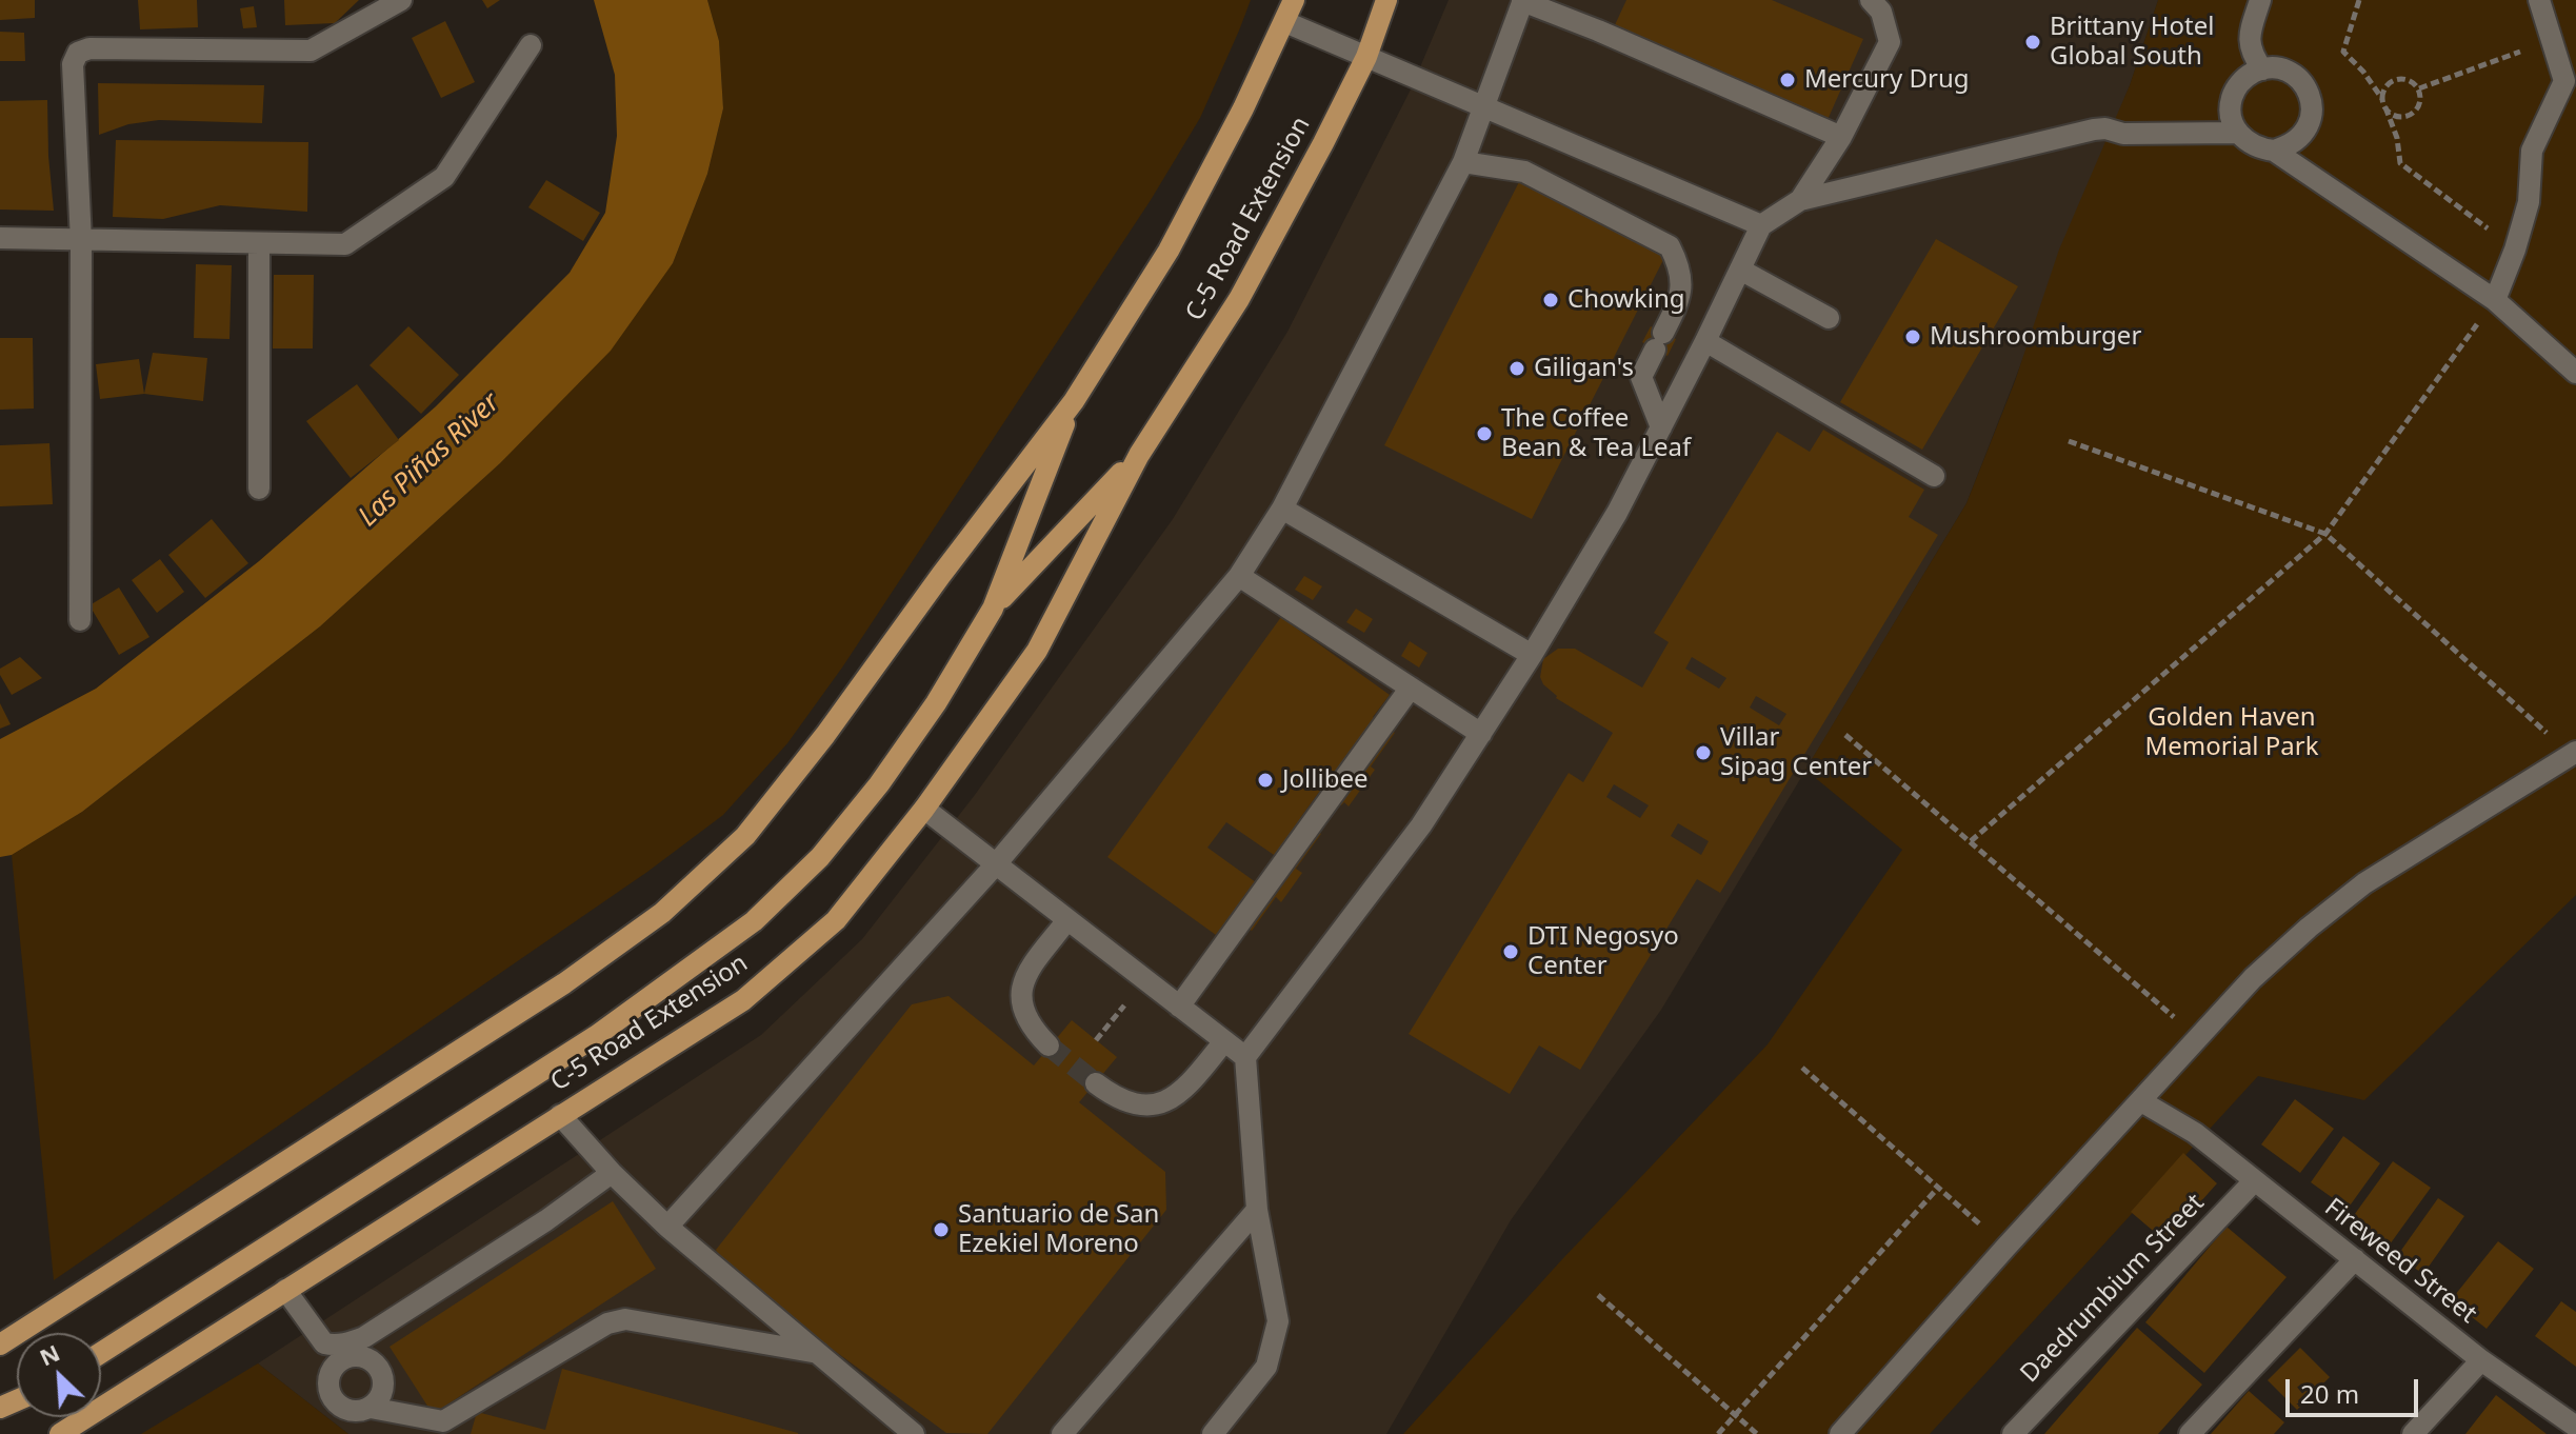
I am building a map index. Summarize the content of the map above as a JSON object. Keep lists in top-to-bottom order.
{
  "streets": {
    "main road": ["C-5 Road Extension"],
    "street": ["Fireweed Street", "Daedrumbium Street"]
  },
  "crossings": [
    ["Fireweed Street", "Daedrumbium Street"]
  ],
  "water": ["Las Piñas River"],
  "parks": ["Golden Haven Memorial Park"],
  "places": [
    "Brittany Hotel Global South",
    "Mercury Drug",
    "Chowking",
    "Mushroomburger",
    "Giligan's",
    "The Coffee Bean & Tea Leaf",
    "Villar Sipag Center",
    "Jollibee",
    "DTI Negosyo Center",
    "Santuario de San Ezekiel Moreno"
  ],
  "scale_bar": "20 m",
  "north": "top left"
}
